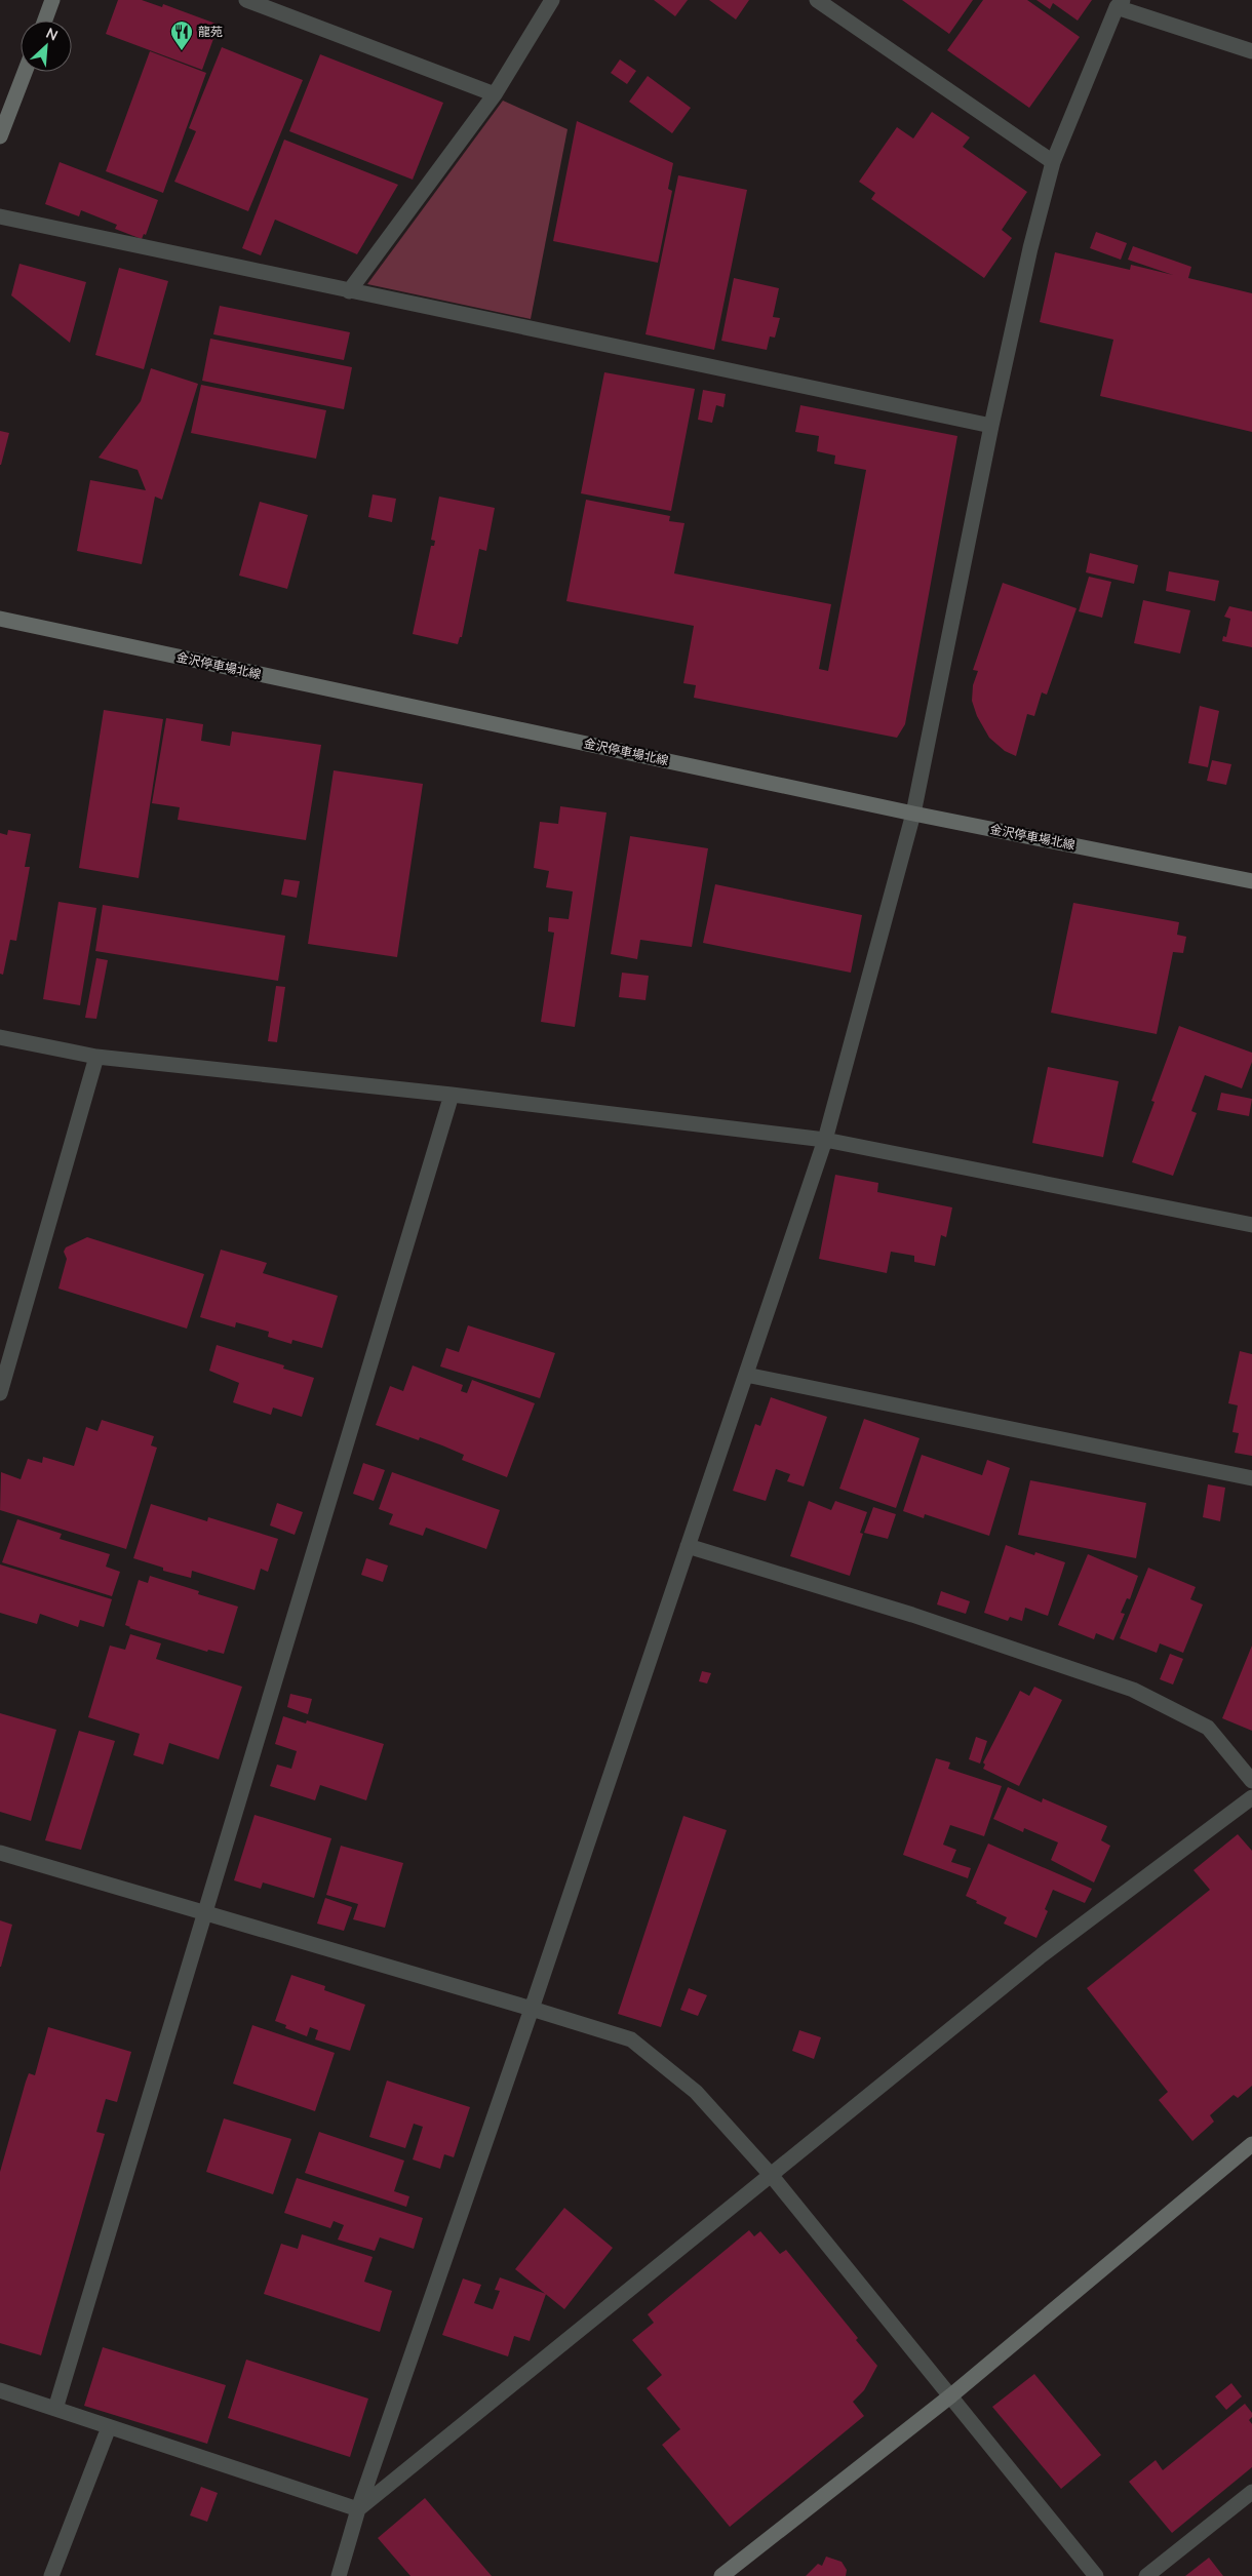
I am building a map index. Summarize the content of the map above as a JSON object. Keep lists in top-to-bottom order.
{
  "streets": {
    "main road": ["金沢停車場北線"]
  },
  "places": {
    "restaurant": ["龍苑"]
  },
  "north": "top right"
}
